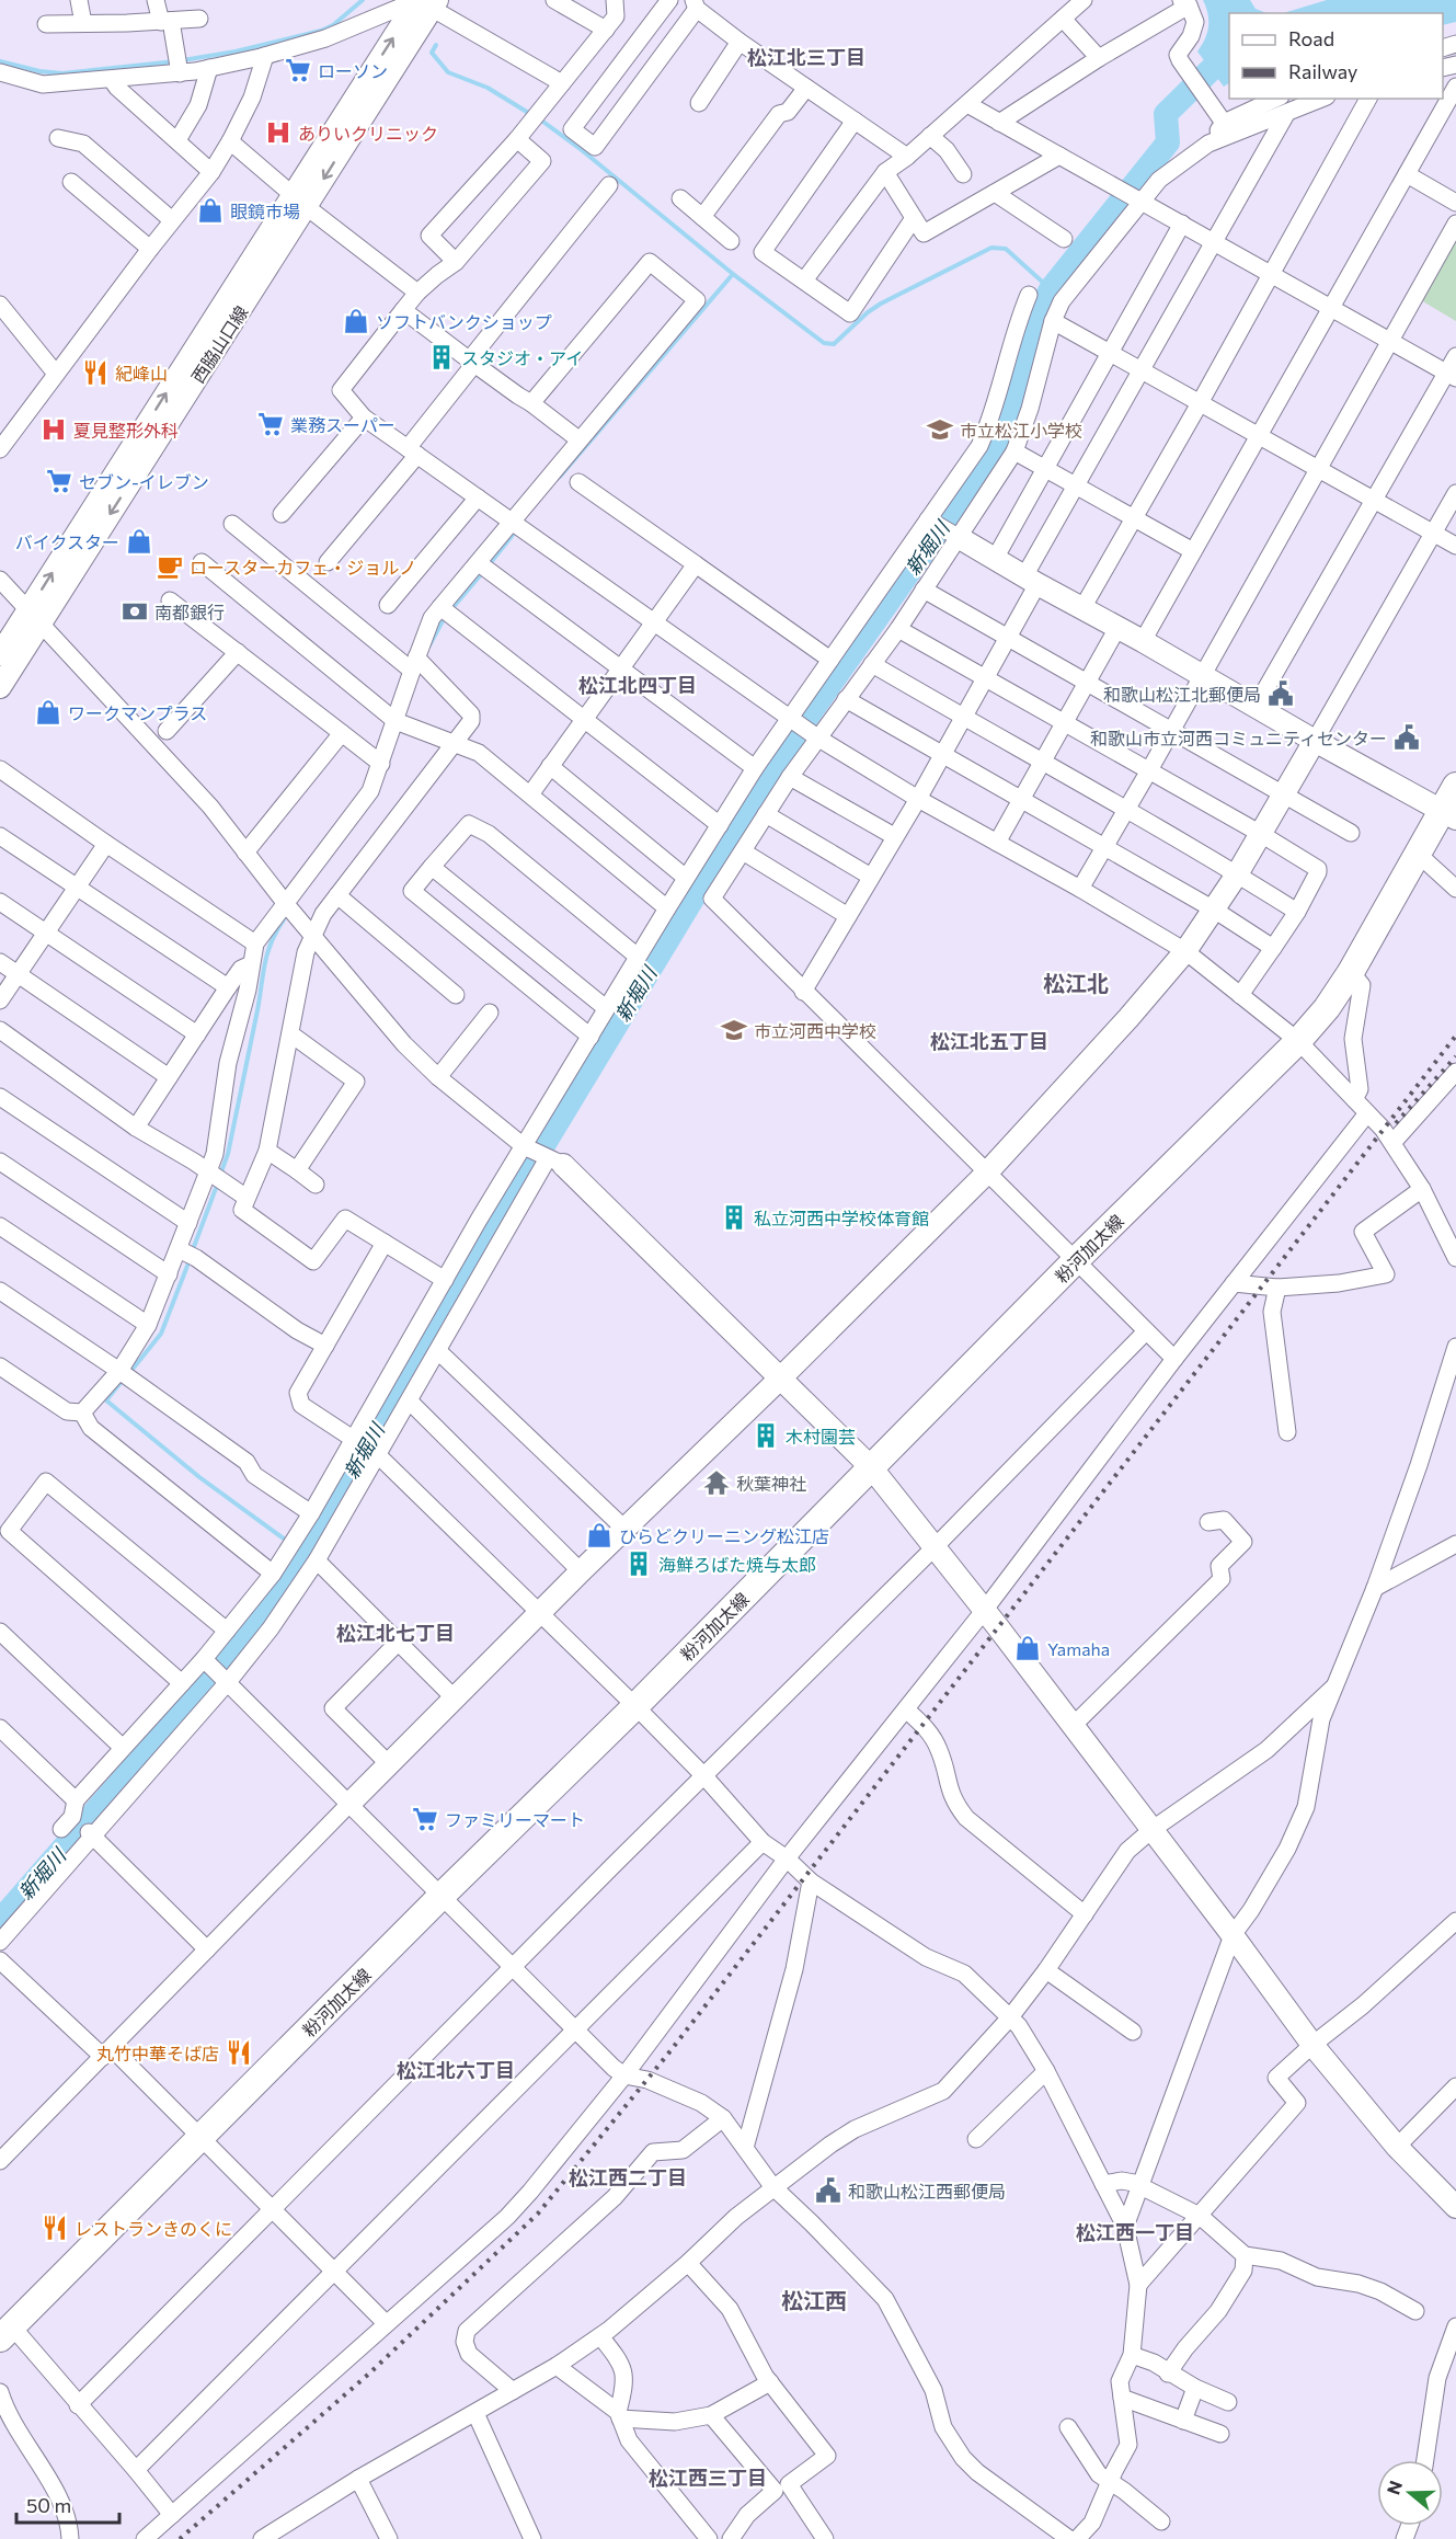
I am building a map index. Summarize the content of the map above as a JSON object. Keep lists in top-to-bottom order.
{
  "streets": {
    "main road": ["粉河加太線"],
    "street": ["西脇山口線"]
  },
  "districts": [
    "松江北三丁目",
    "松江北四丁目",
    "松江北",
    "松江北五丁目",
    "松江北七丁目",
    "松江北六丁目",
    "松江西二丁目",
    "松江西一丁目",
    "松江西",
    "松江西三丁目"
  ],
  "water": ["新堀川"],
  "places": {
    "supermarket": [
      "ローソン",
      "業務スーパー",
      "セブン-イレブン",
      "ファミリーマート"
    ],
    "hospital": ["ありいクリニック", "夏見整形外科"],
    "shop": [
      "眼鏡市場",
      "ソフトバンクショップ",
      "バイクスター",
      "ワークマンプラス",
      "ひらどクリーニング松江店",
      "Yamaha"
    ],
    "building": [
      "スタジオ・アイ",
      "私立河西中学校体育館",
      "木村園芸",
      "海鮮ろばた焼与太郎"
    ],
    "restaurant": ["紀峰山", "丸竹中華そば店", "レストランきのくに"],
    "school or university": ["市立松江小学校", "市立河西中学校"],
    "cafe": ["ロースターカフェ・ジョルノ"],
    "bank": ["南都銀行"],
    "public building": ["和歌山松江北郵便局", "和歌山市立河西コミュニティセンター", "和歌山松江西郵便局"],
    "temple": ["秋葉神社"]
  },
  "legend": ["Road", "Railway"],
  "scale_bar": "50 m",
  "north": "left"
}
